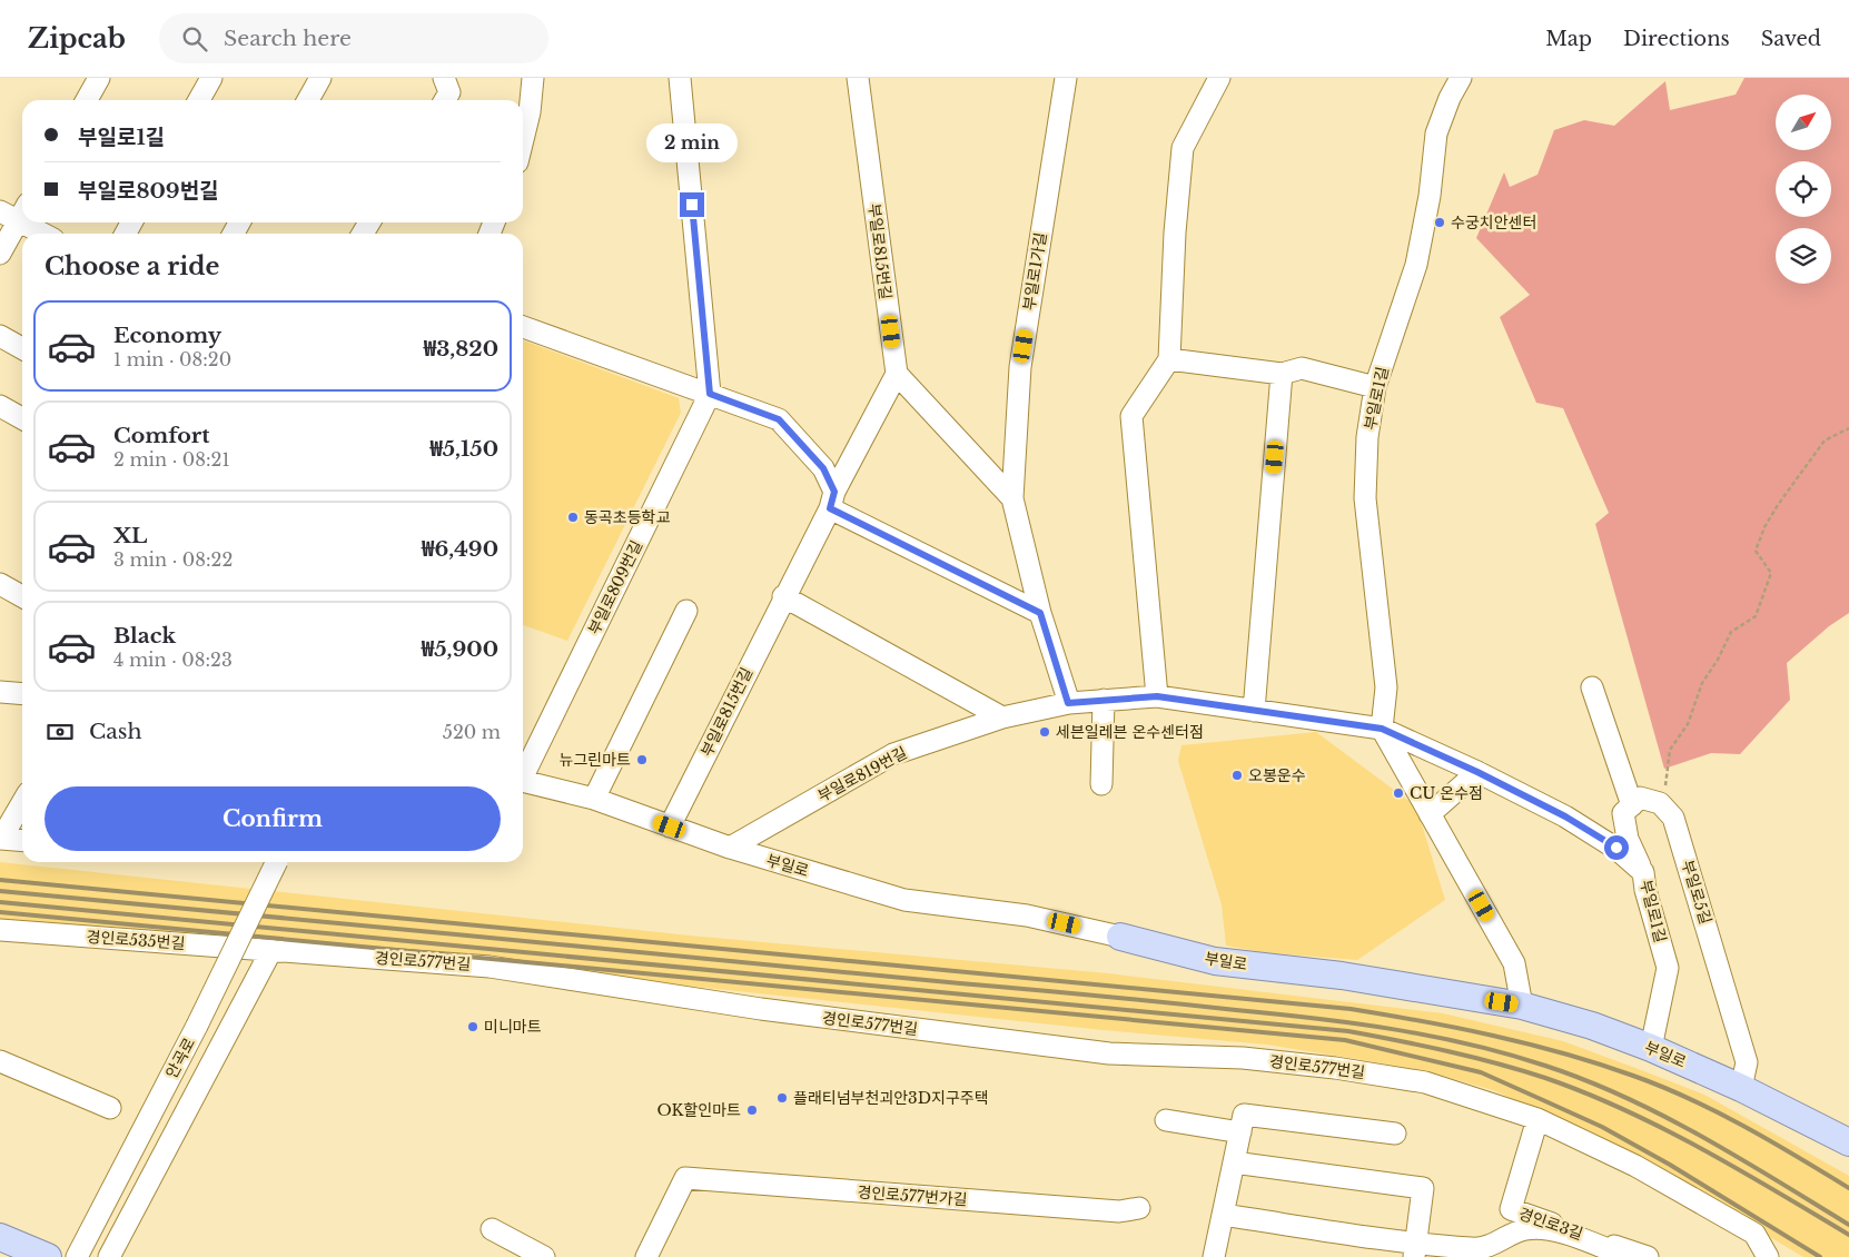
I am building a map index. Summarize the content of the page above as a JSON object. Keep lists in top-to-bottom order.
{
  "streets": {
    "main road": ["부일로"],
    "street": [
      "부일로815번길",
      "부일로1가길",
      "부일로1길",
      "부일로809번길",
      "부일로819번길",
      "부일로5길",
      "경인로535번길",
      "경인로577번길",
      "안곡로",
      "경인로577번가길",
      "경인로3길"
    ]
  },
  "crossings": [
    ["부일로815번길", "부일로1가길"],
    ["부일로815번길", "부일로"],
    ["부일로1가길", "부일로819번길"],
    ["부일로1길", "부일로"],
    ["부일로819번길", "부일로"],
    ["부일로", "부일로5길"],
    ["경인로535번길", "경인로577번길"],
    ["경인로577번길", "경인로3길"]
  ],
  "places": [
    "수궁치안센터",
    "동곡초등학교",
    "세븐일레븐 온수센터점",
    "뉴그린마트",
    "오봉운수",
    "CU 온수점",
    "미니마트",
    "플래티넘부천괴안3D지구주택",
    "OK할인마트"
  ],
  "north": "top right",
  "page": {
    "header": "Zipcab",
    "search": "Search here",
    "nav": ["Map", "Directions", "Saved"],
    "banner": ["부일로1길", "부일로809번길"],
    "bubble": "2 min",
    "heading": "Choose a ride",
    "list": [
      {
        "name": "Economy",
        "note": "1 min · 08:20",
        "value": "₩3,820"
      },
      {
        "name": "Comfort",
        "note": "2 min · 08:21",
        "value": "₩5,150"
      },
      {
        "name": "XL",
        "note": "3 min · 08:22",
        "value": "₩6,490"
      },
      {
        "name": "Black",
        "note": "4 min · 08:23",
        "value": "₩5,900"
      }
    ],
    "pay": ["Cash", "520 m"],
    "buttons": "Confirm"
  }
}
